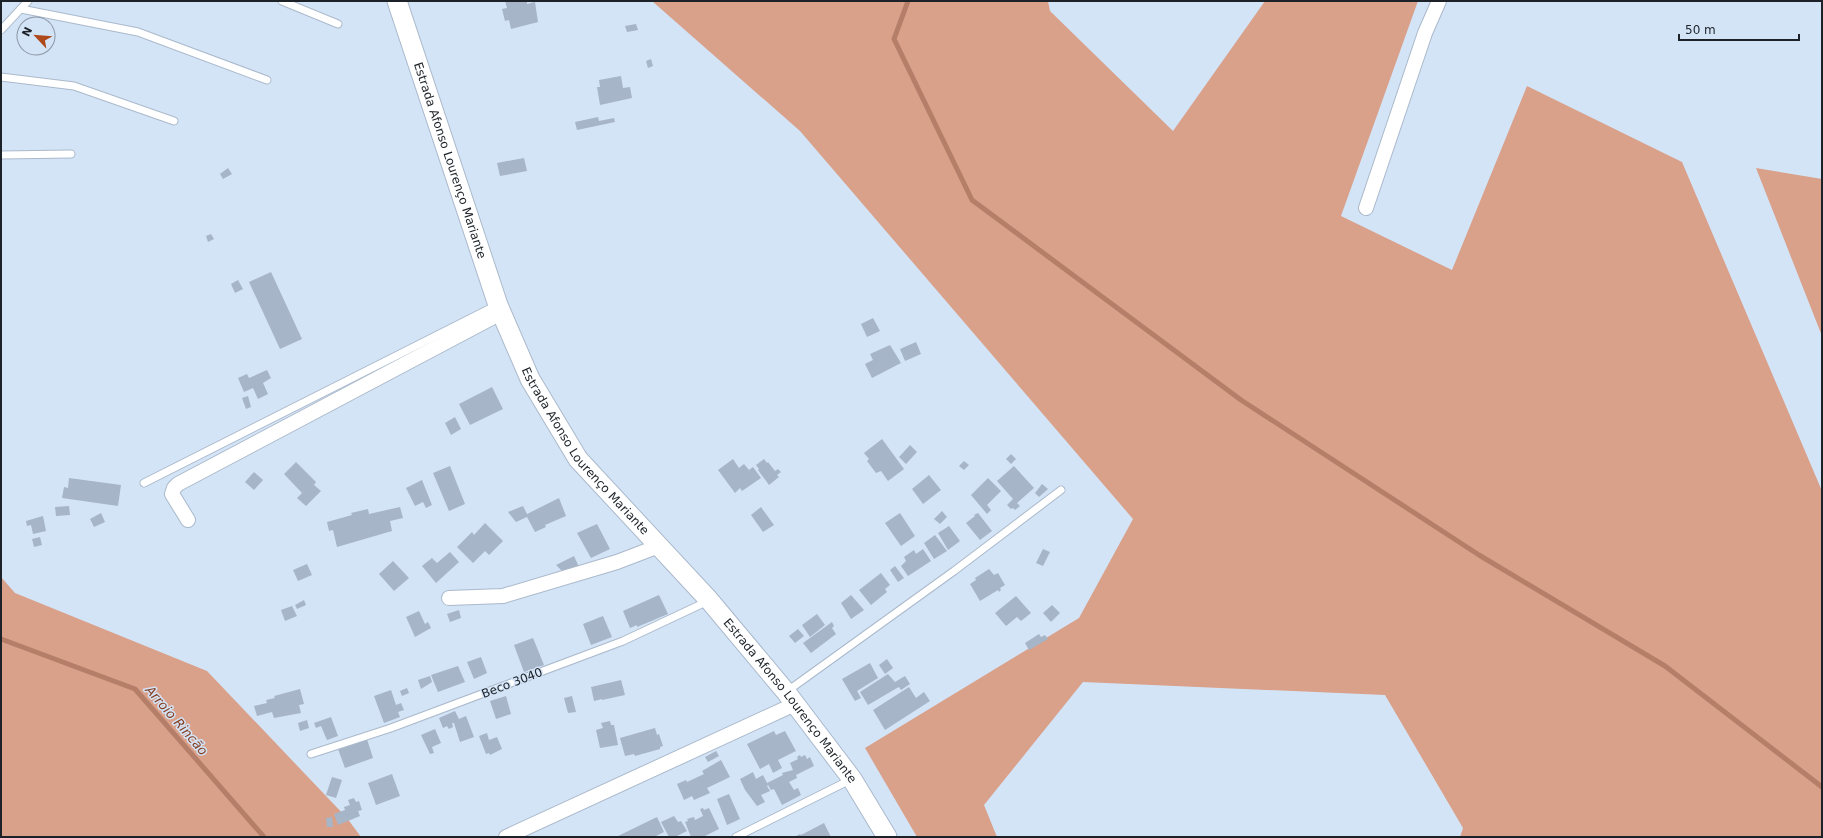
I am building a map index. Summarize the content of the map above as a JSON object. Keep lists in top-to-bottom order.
{
  "streets": {
    "main road": ["Estrada Afonso Lourenço Mariante"],
    "lane": ["Beco 3040"]
  },
  "crossings": [
    ["Estrada Afonso Lourenço Mariante", "Beco 3040"]
  ],
  "water": ["Arroio Rincão"],
  "scale_bar": "50 m",
  "north": "top left"
}
